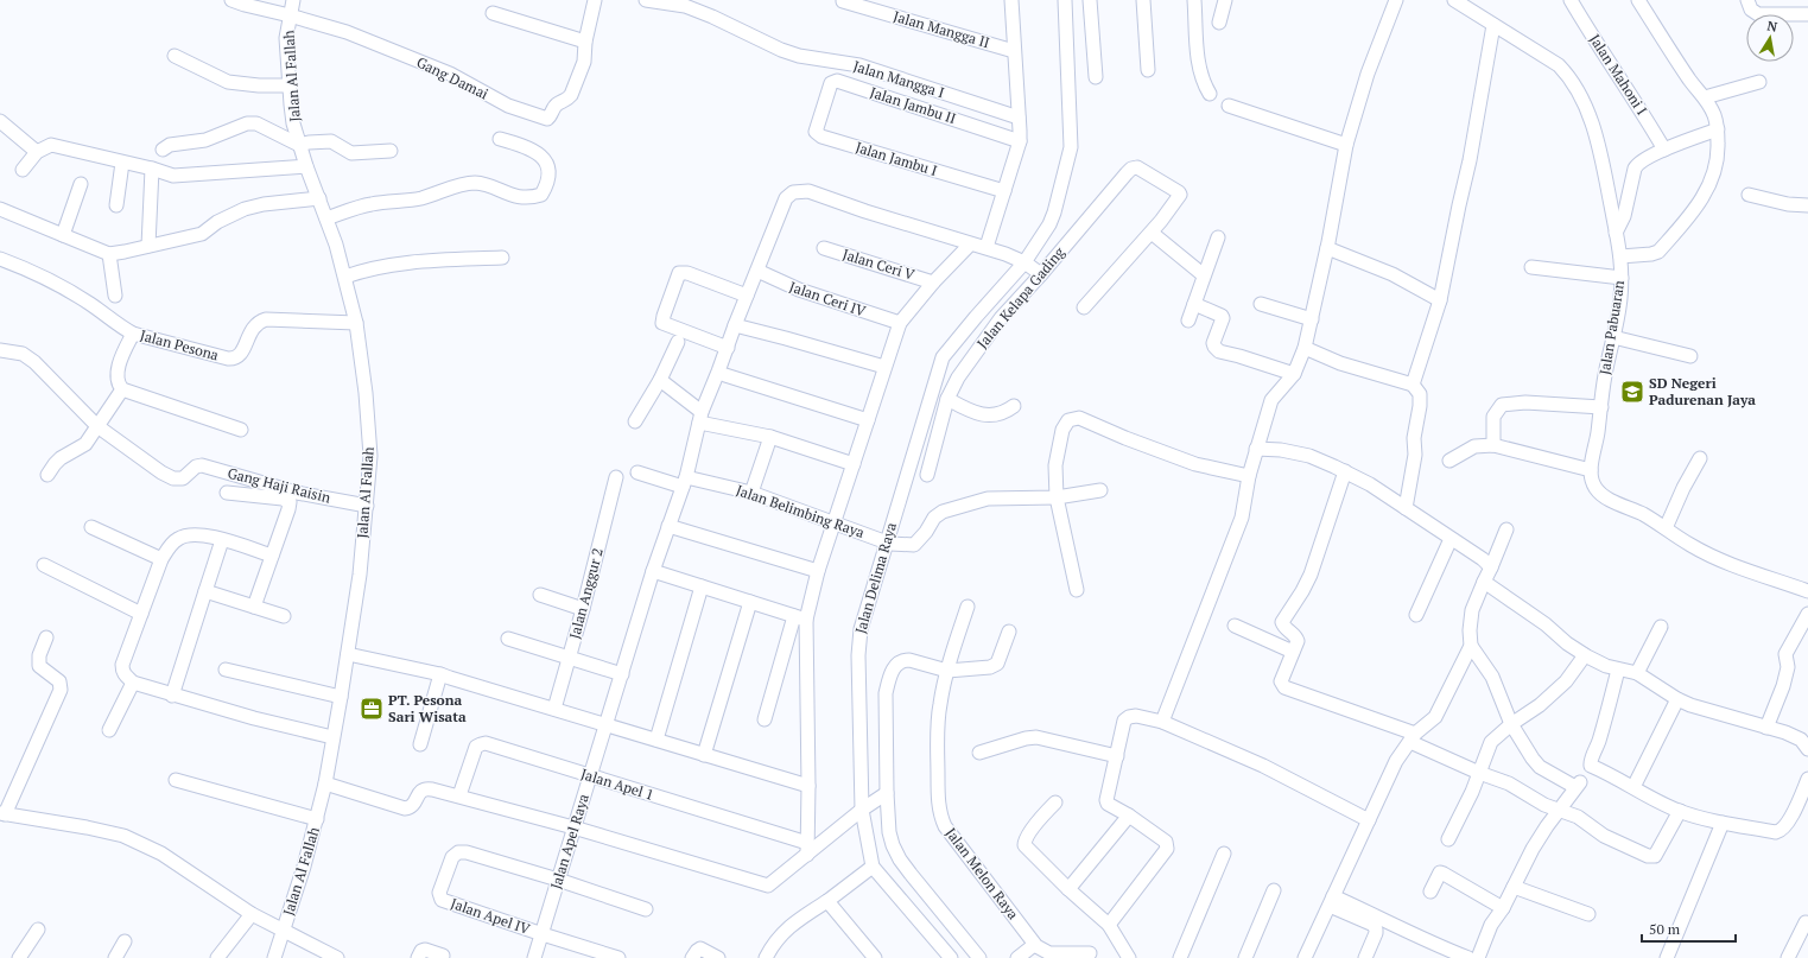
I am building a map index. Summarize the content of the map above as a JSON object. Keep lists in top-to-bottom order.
{
  "streets": {
    "street": [
      "Jalan Mangga II",
      "Jalan Mahoni I",
      "Jalan Al Fallah",
      "Gang Damai",
      "Jalan Mangga I",
      "Jalan Jambu II",
      "Jalan Jambu I",
      "Jalan Ceri V",
      "Jalan Kelapa Gading",
      "Jalan Ceri IV",
      "Jalan Pabuaran",
      "Jalan Pesona",
      "Gang Haji Raisin",
      "Jalan Belimbing Raya",
      "Jalan Delima Raya",
      "Jalan Anggur 2",
      "Jalan Apel 1",
      "Jalan Apel Raya",
      "Jalan Melon Raya",
      "Jalan Apel IV"
    ]
  },
  "crossings": [
    ["Jalan Al Fallah", "Gang Damai"],
    ["Jalan Al Fallah", "Jalan Pesona"],
    ["Jalan Al Fallah", "Gang Haji Raisin"],
    ["Jalan Jambu II", "Jalan Jambu I"],
    ["Jalan Kelapa Gading", "Jalan Delima Raya"],
    ["Jalan Kelapa Gading", "Jalan Apel Raya"],
    ["Jalan Ceri IV", "Jalan Apel Raya"],
    ["Jalan Belimbing Raya", "Jalan Delima Raya"],
    ["Jalan Belimbing Raya", "Jalan Apel Raya"],
    ["Jalan Delima Raya", "Jalan Apel Raya"],
    ["Jalan Apel 1", "Jalan Apel Raya"],
    ["Jalan Apel Raya", "Jalan Apel IV"]
  ],
  "places": {
    "school or university": ["SD Negeri Padurenan Jaya"],
    "office": ["PT. Pesona Sari Wisata"]
  },
  "scale_bar": "50 m",
  "north": "top"
}
